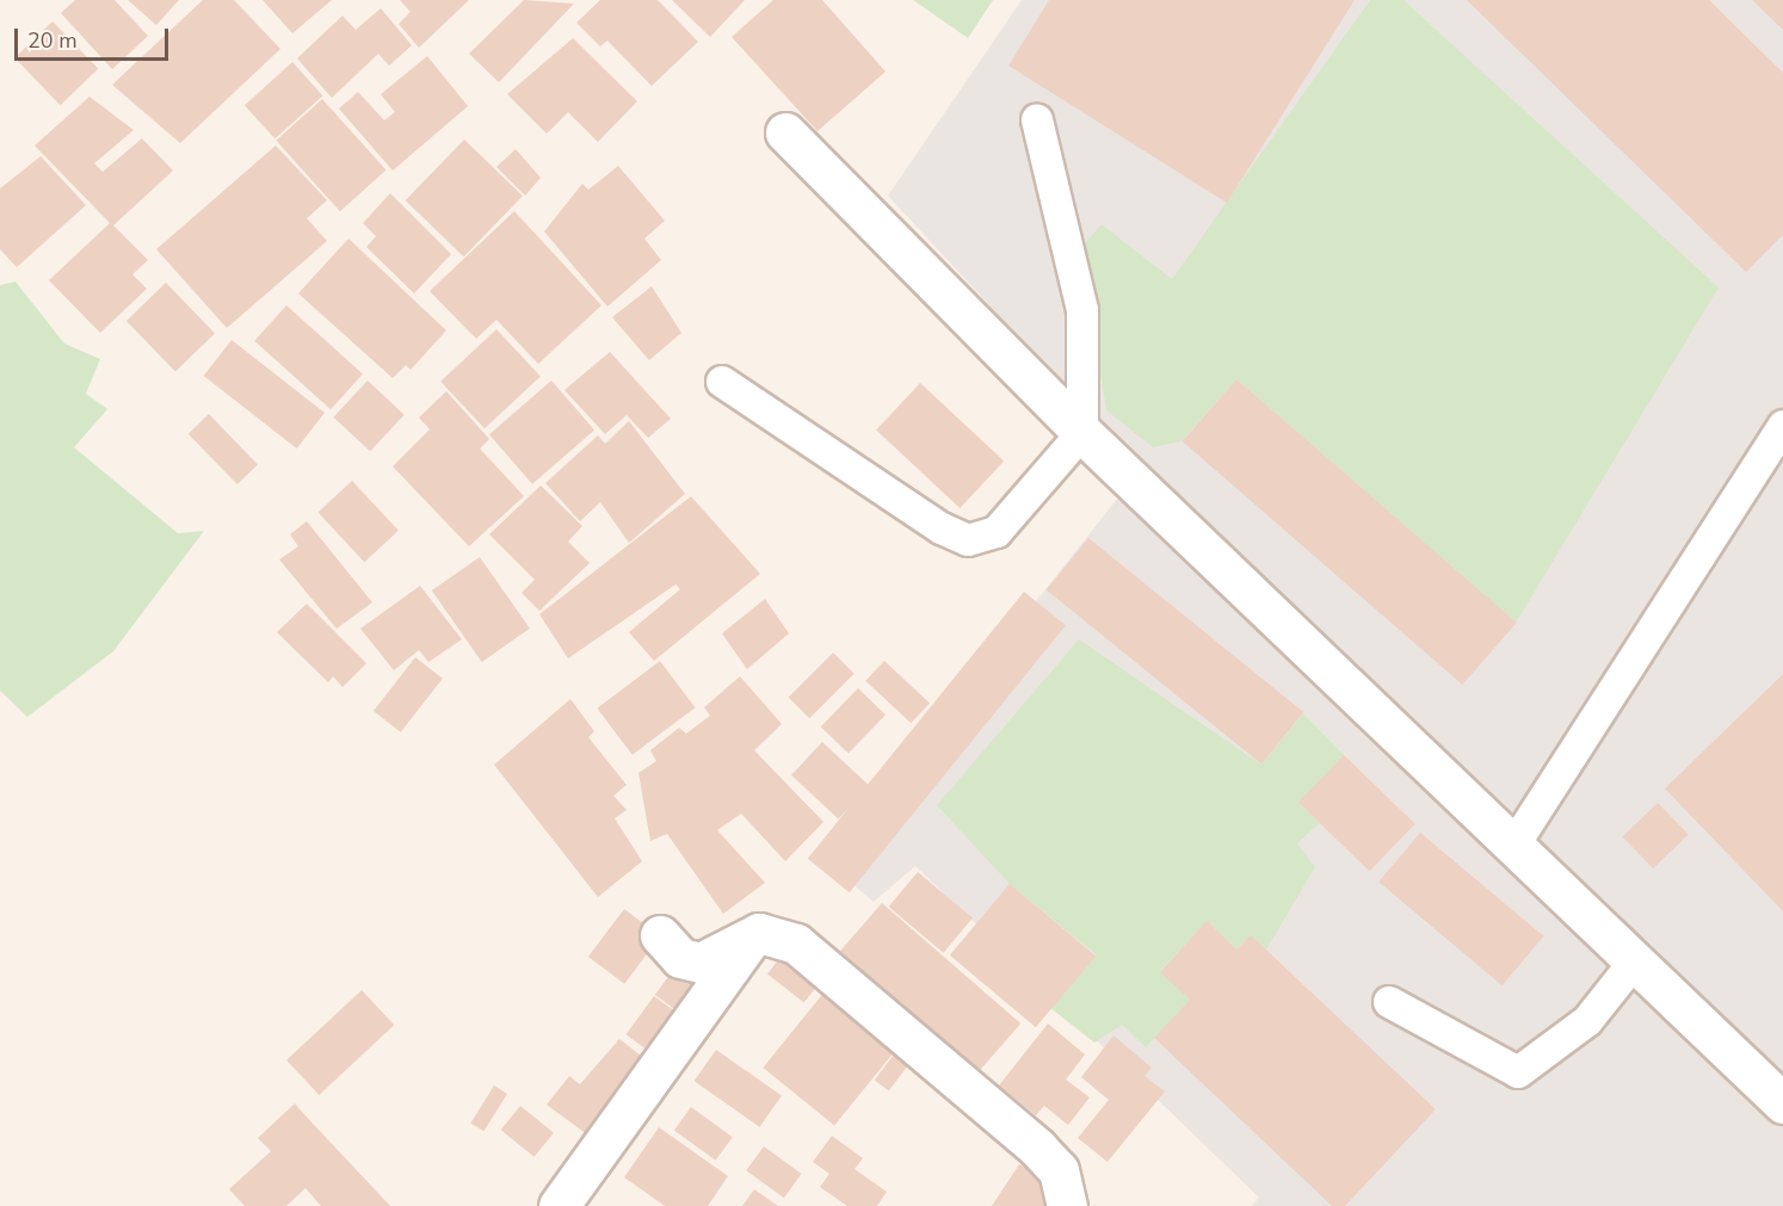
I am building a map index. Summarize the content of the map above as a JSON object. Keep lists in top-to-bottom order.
{
  "scale_bar": "20 m"
}
